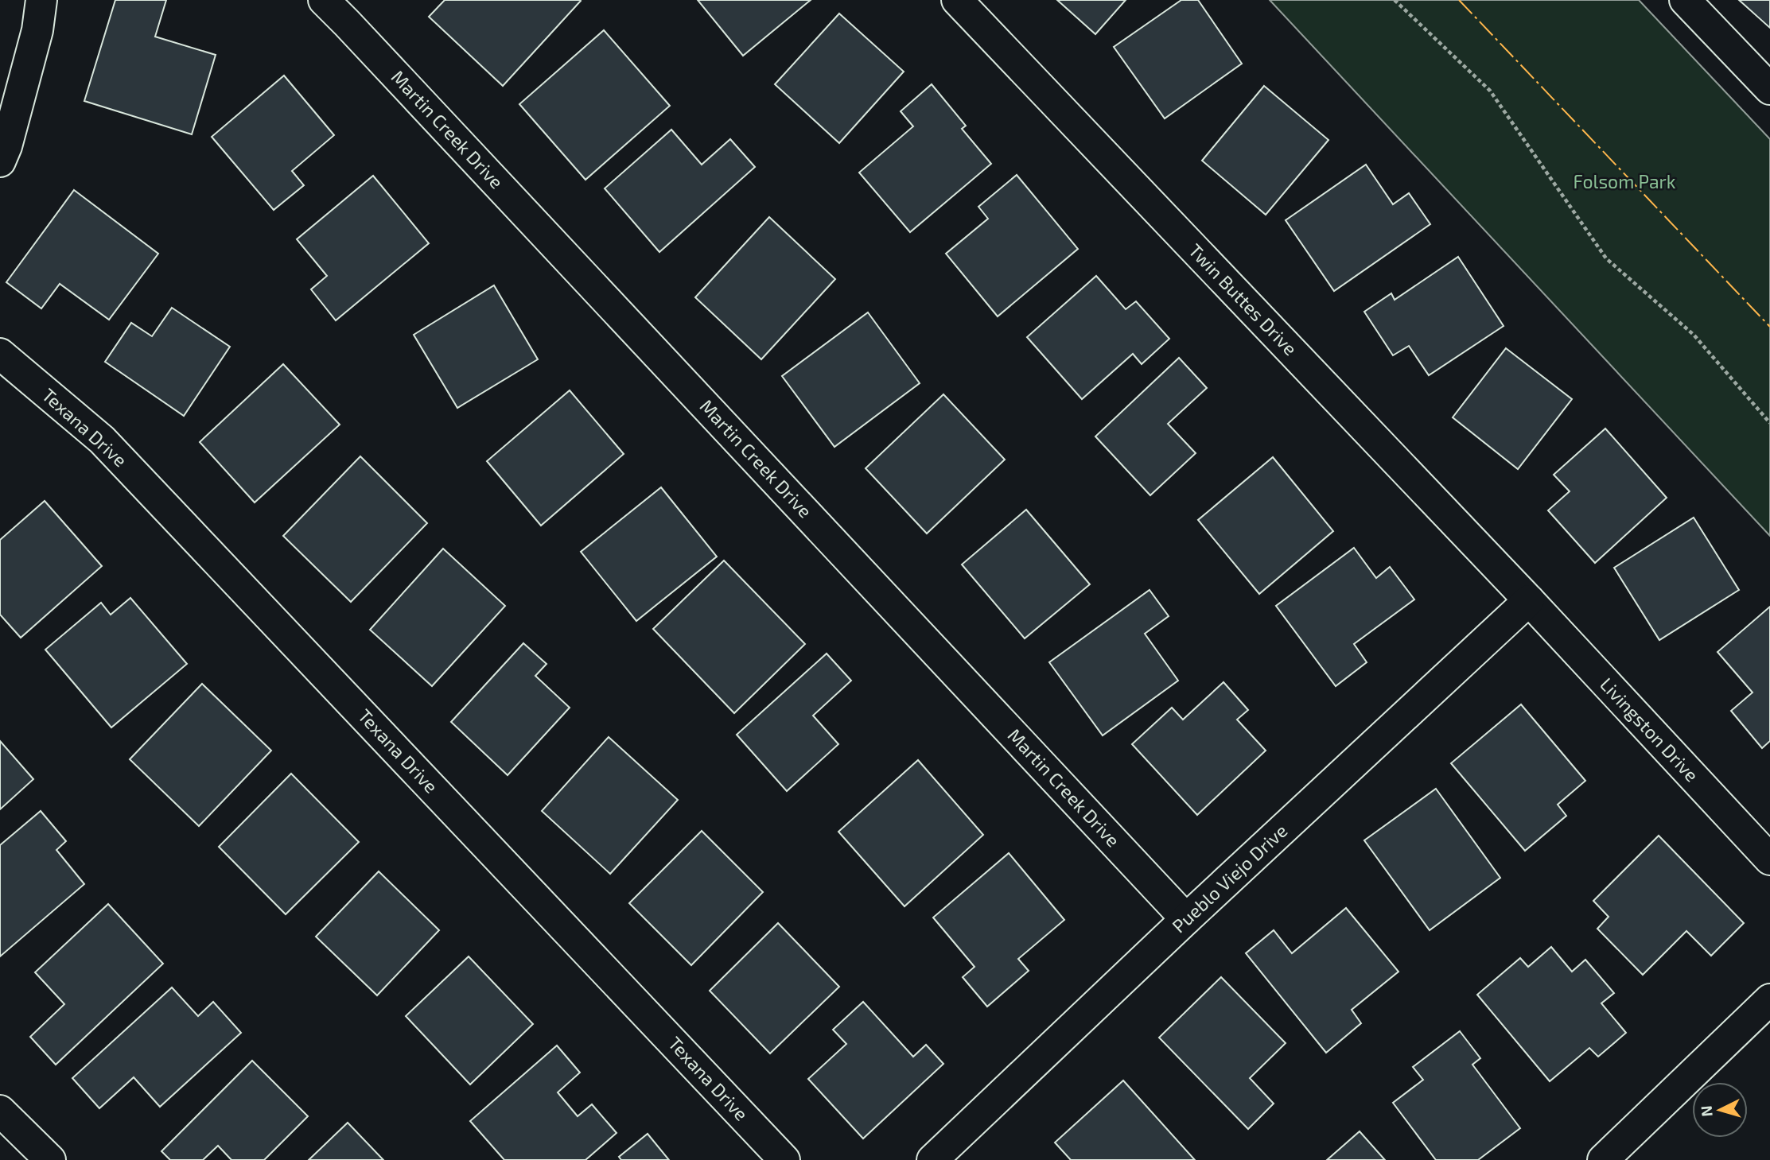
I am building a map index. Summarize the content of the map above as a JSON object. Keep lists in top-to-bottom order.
{
  "streets": {
    "street": [
      "Martin Creek Drive",
      "Twin Buttes Drive",
      "Texana Drive",
      "Livingston Drive",
      "Pueblo Viejo Drive"
    ]
  },
  "crossings": [
    ["Martin Creek Drive", "Pueblo Viejo Drive"],
    ["Twin Buttes Drive", "Livingston Drive"],
    ["Twin Buttes Drive", "Pueblo Viejo Drive"],
    ["Livingston Drive", "Pueblo Viejo Drive"]
  ],
  "parks": ["Folsom Park"],
  "north": "left"
}
